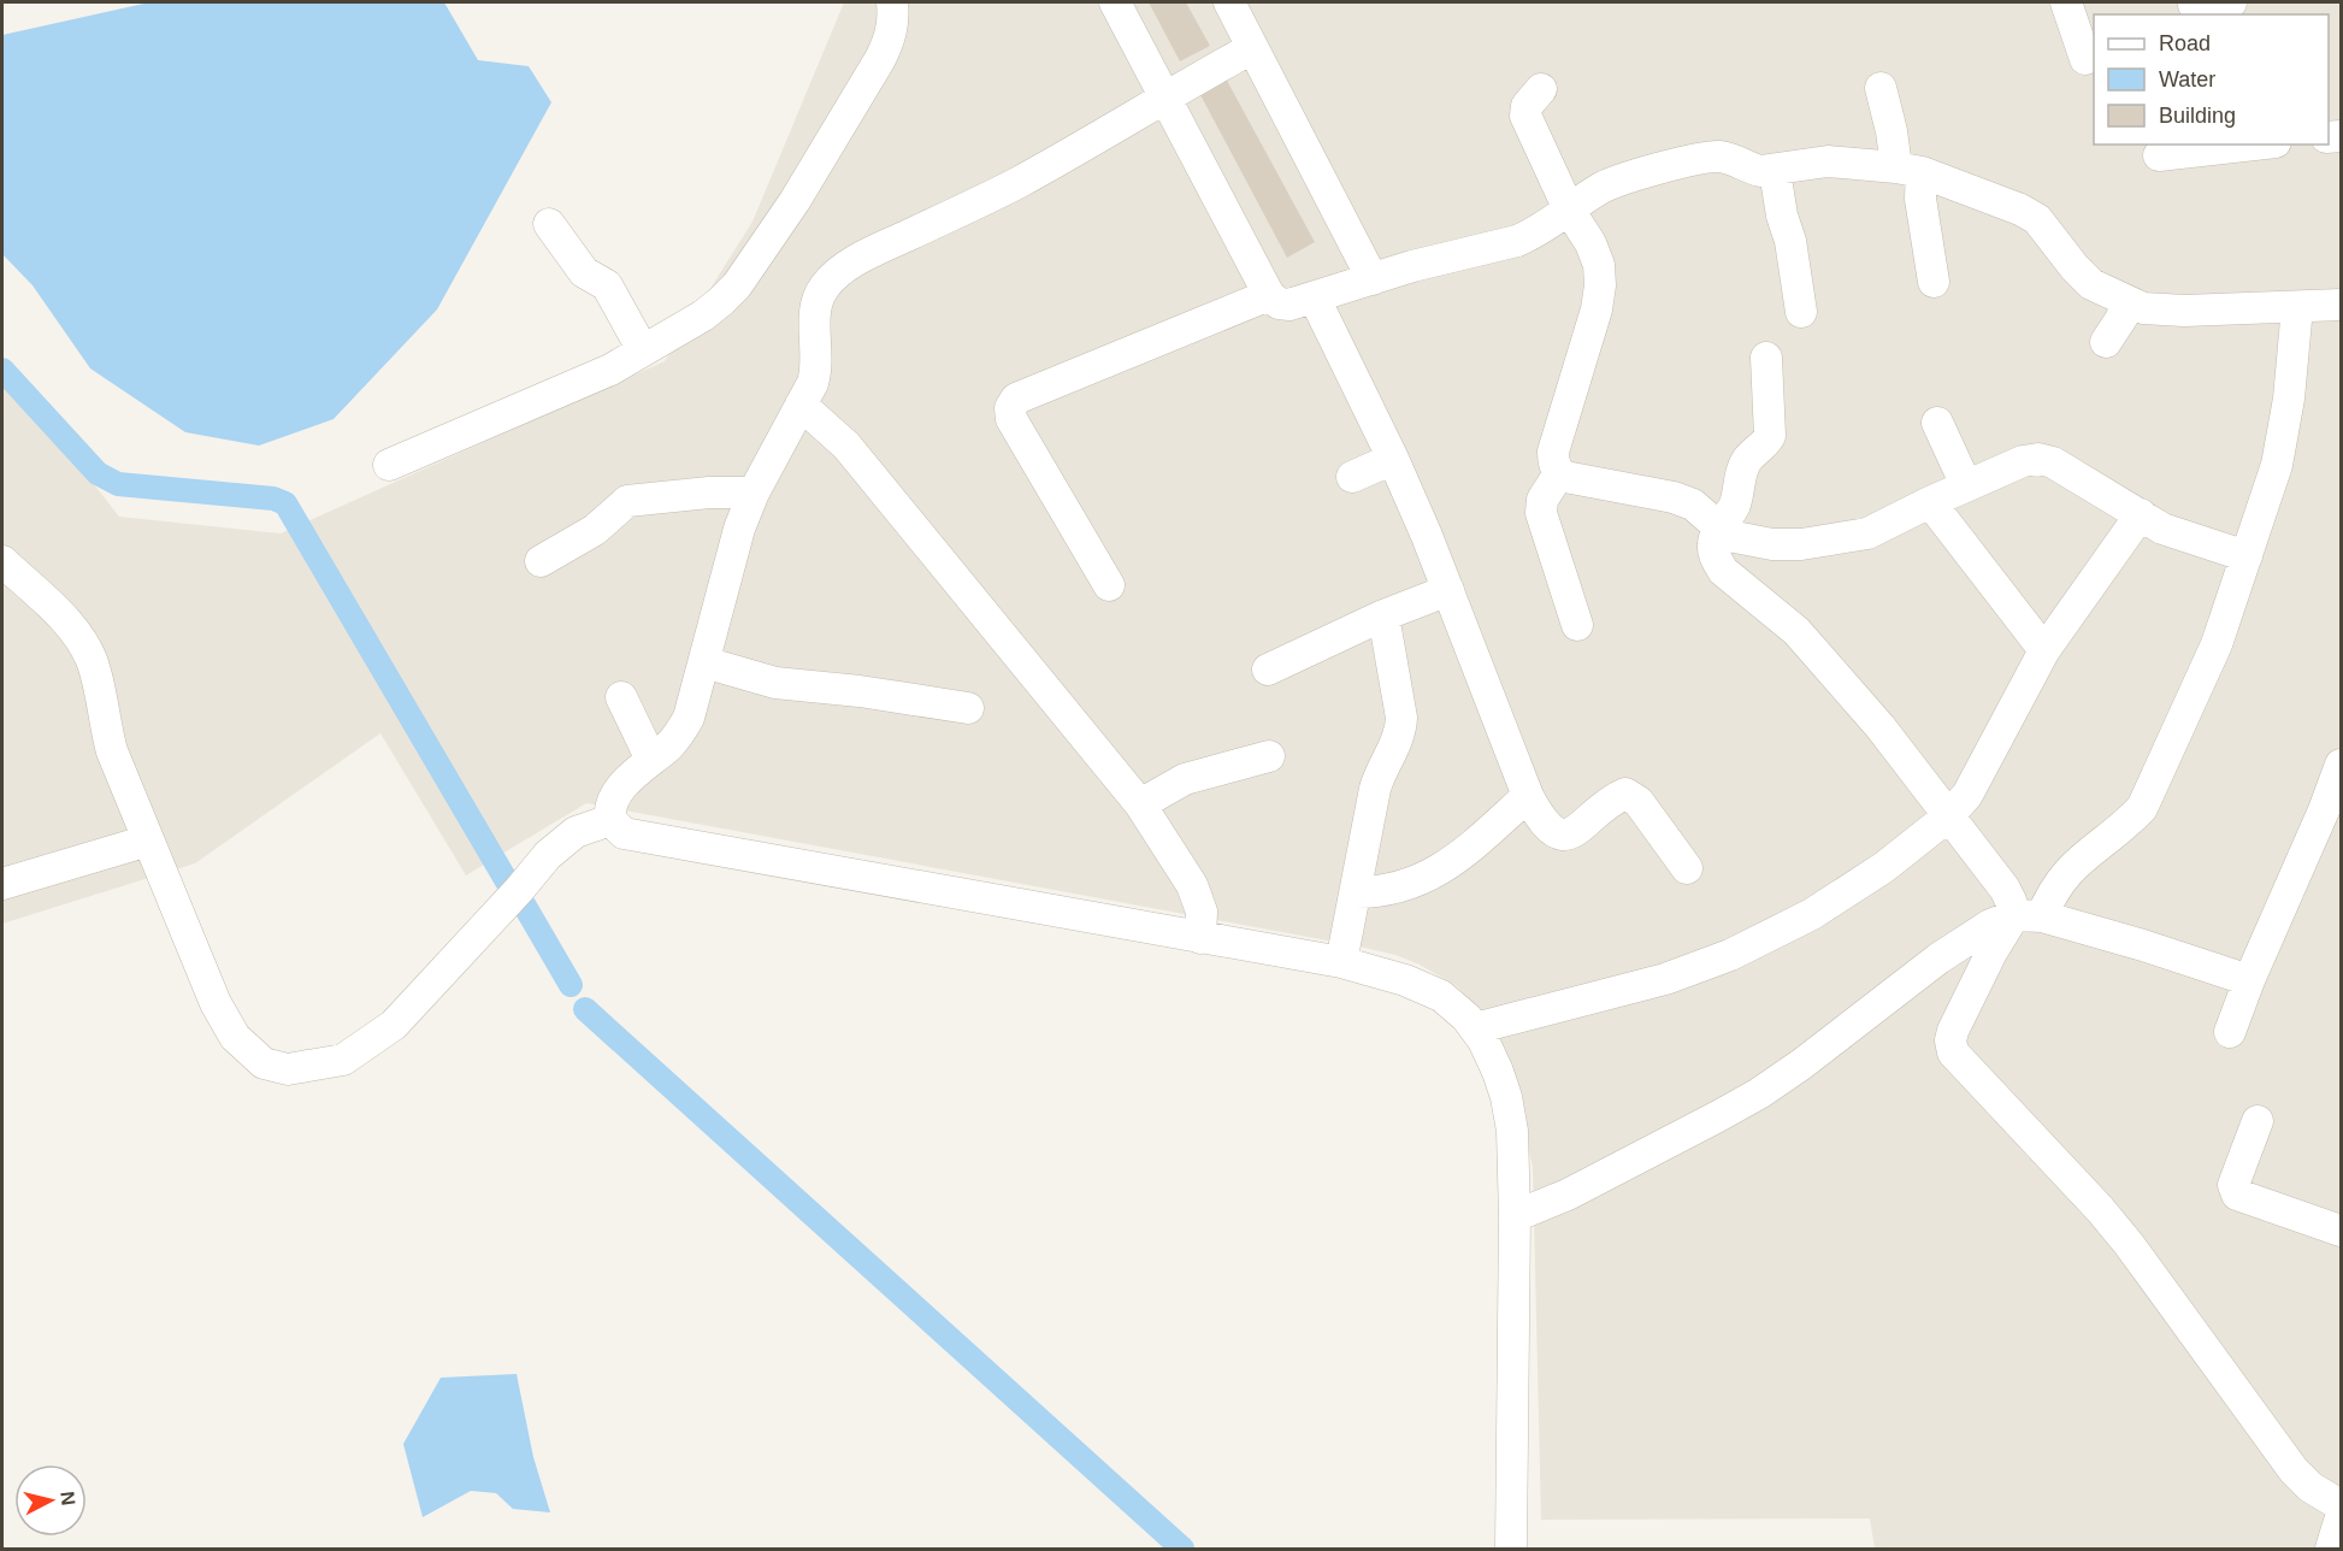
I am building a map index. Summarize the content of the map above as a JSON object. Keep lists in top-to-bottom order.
{
  "legend": ["Road", "Water", "Building"],
  "north": "right"
}
